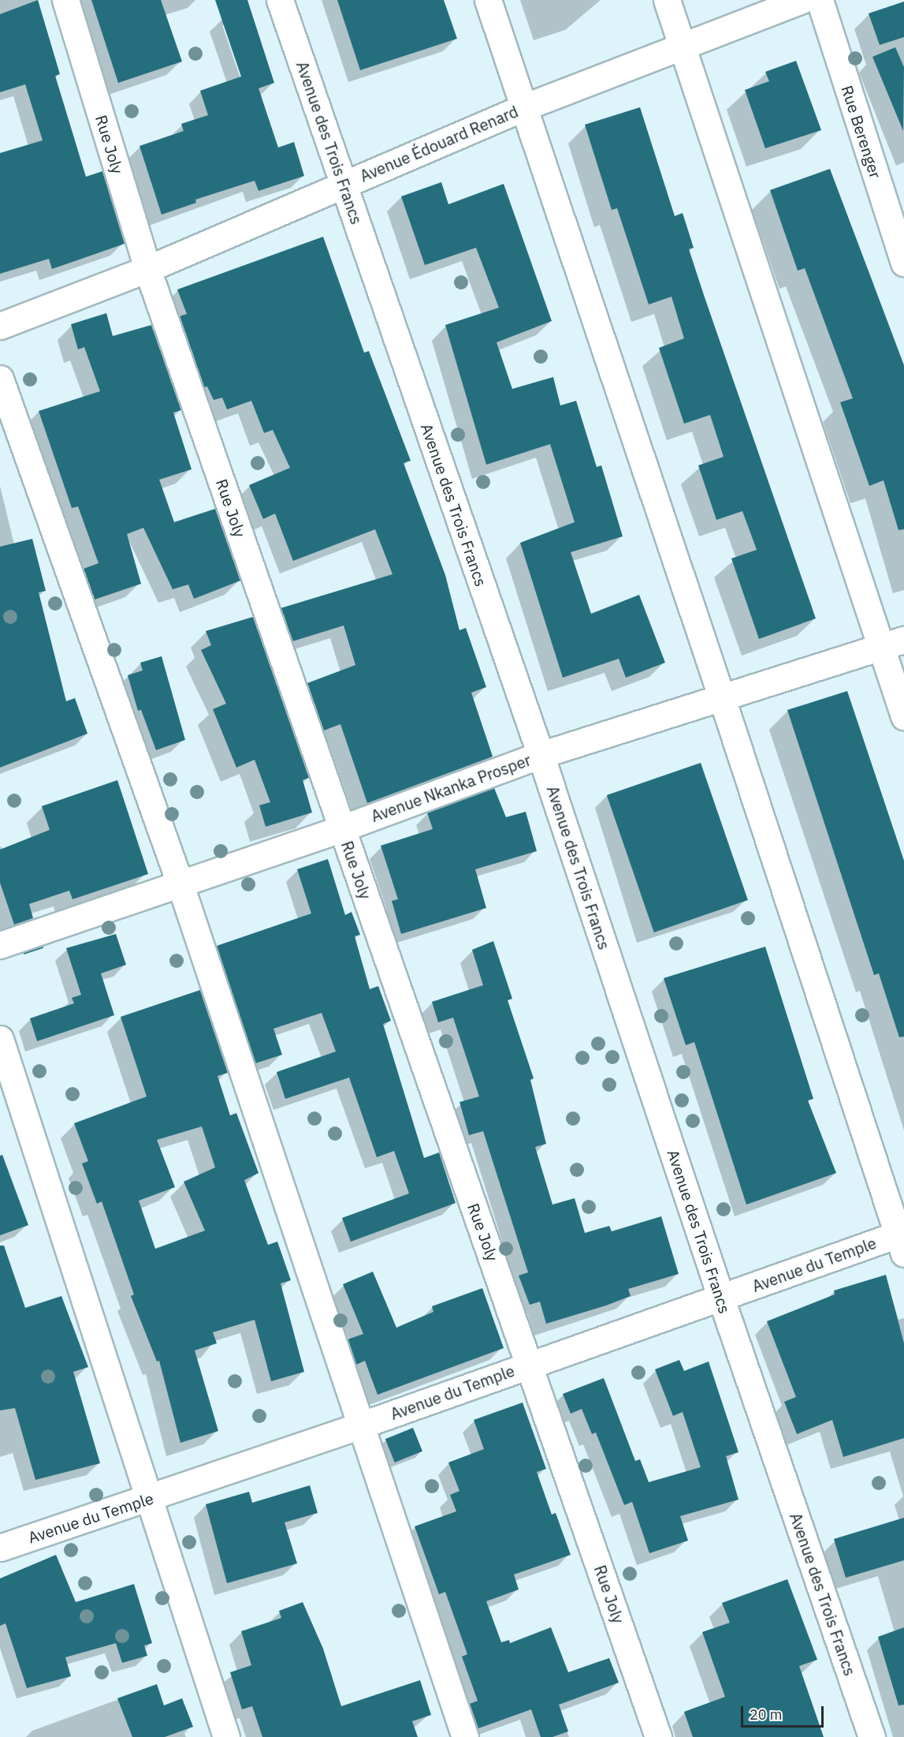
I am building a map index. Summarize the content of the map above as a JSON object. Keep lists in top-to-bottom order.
{
  "streets": {
    "street": [
      "Rue Berenger",
      "Avenue des Trois Francs",
      "Avenue Édouard Renard",
      "Rue Joly",
      "Avenue Nkanka Prosper",
      "Avenue du Temple"
    ]
  },
  "crossings": [
    ["Avenue des Trois Francs", "Avenue Édouard Renard"],
    ["Avenue des Trois Francs", "Avenue Nkanka Prosper"],
    ["Avenue des Trois Francs", "Avenue du Temple"],
    ["Avenue Édouard Renard", "Rue Joly"],
    ["Rue Joly", "Avenue Nkanka Prosper"],
    ["Rue Joly", "Avenue du Temple"]
  ],
  "scale_bar": "20 m"
}
